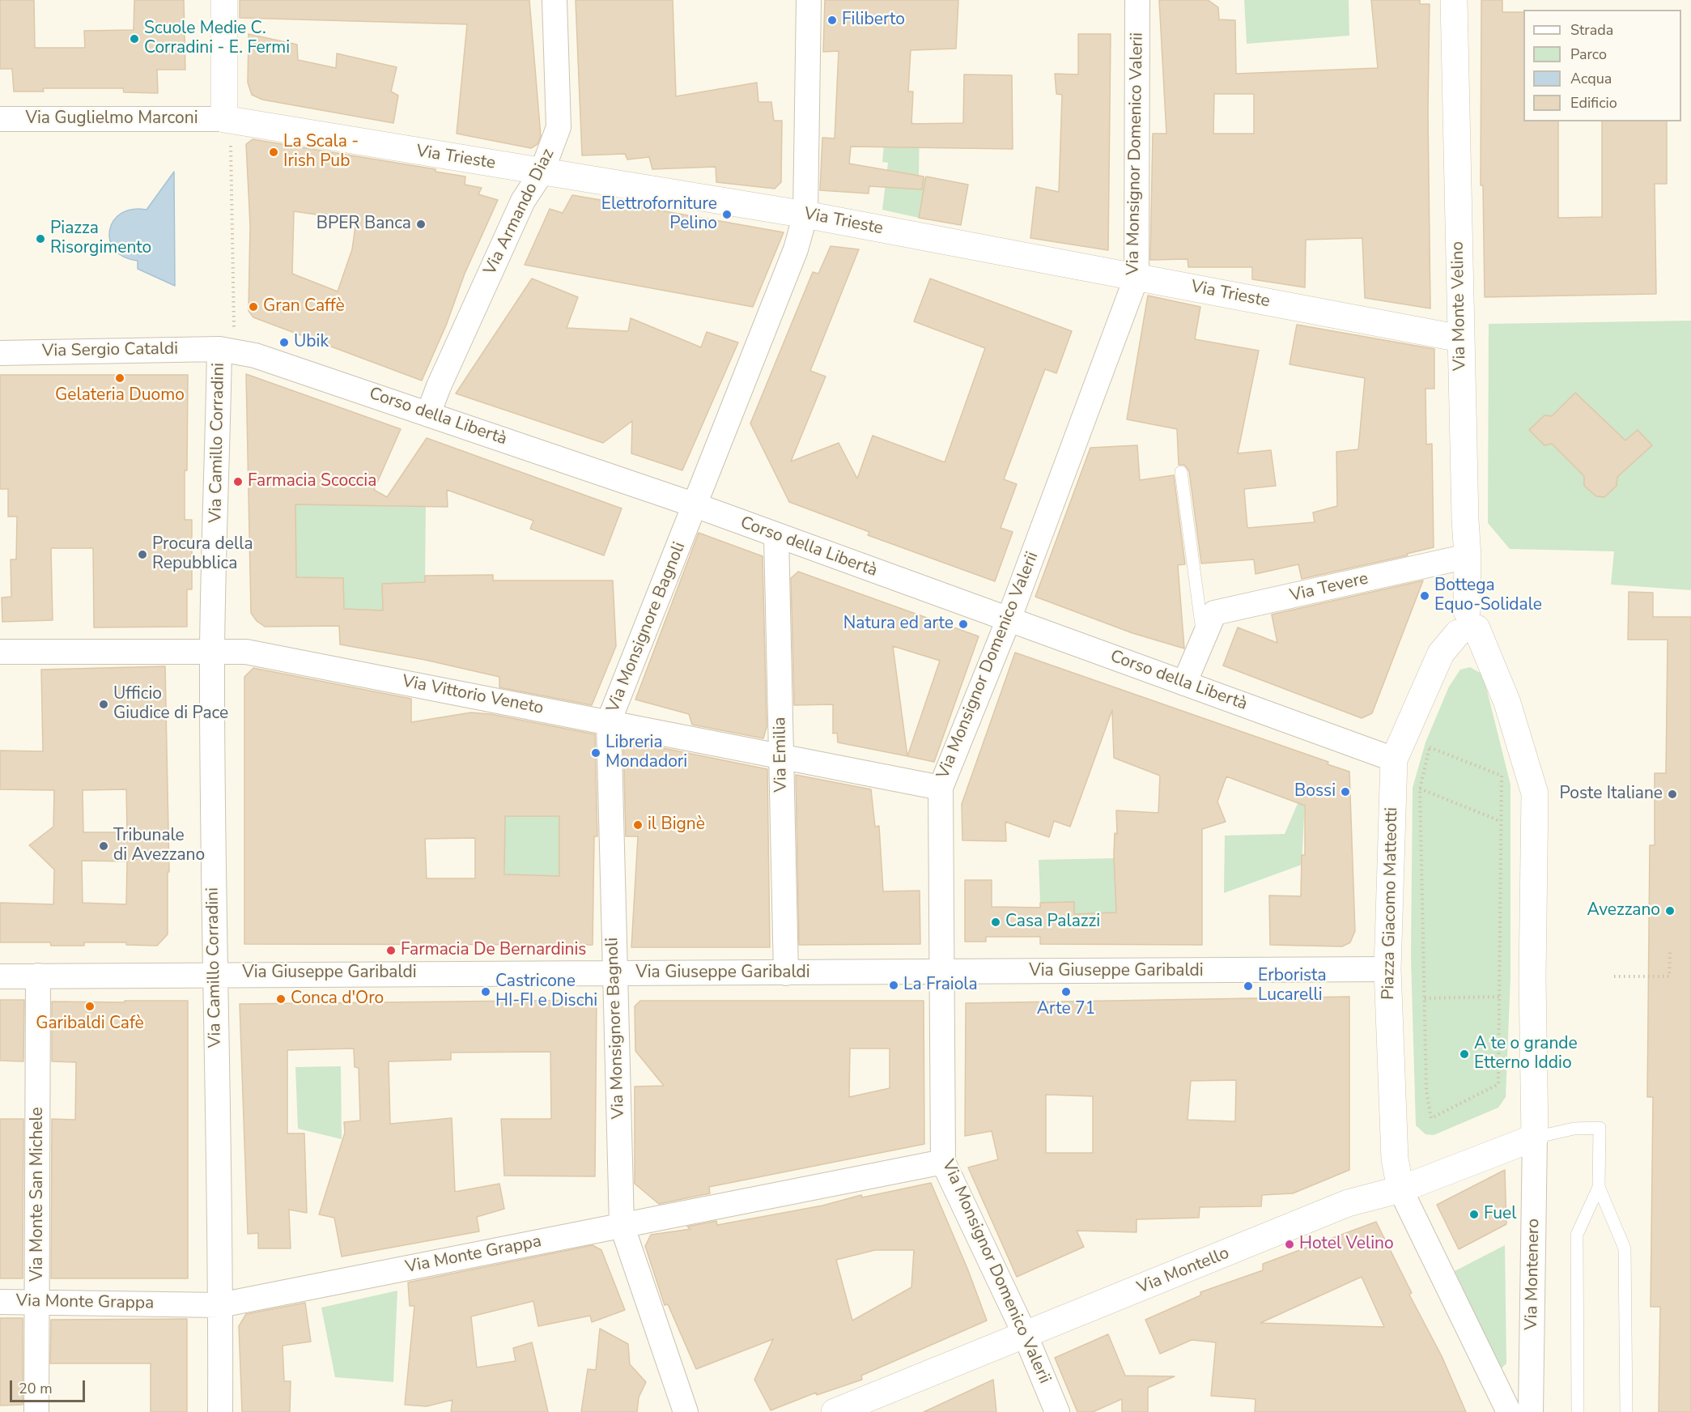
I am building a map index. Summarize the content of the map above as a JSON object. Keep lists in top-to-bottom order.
{
  "streets": {
    "street": [
      "Via Guglielmo Marconi",
      "Via Monsignor Domenico Valerii",
      "Via Trieste",
      "Via Armando Diaz",
      "Via Monte Velino",
      "Via Sergio Cataldi",
      "Corso della Libertà",
      "Via Camillo Corradini",
      "Via Tevere",
      "Via Monsignore Bagnoli",
      "Via Vittorio Veneto",
      "Via Emilia",
      "Piazza Giacomo Matteotti",
      "Via Giuseppe Garibaldi",
      "Via Monte San Michele",
      "Via Monte Grappa",
      "Via Montello",
      "Via Montenero"
    ]
  },
  "crossings": [
    ["Via Guglielmo Marconi", "Via Trieste"],
    ["Via Monsignor Domenico Valerii", "Via Trieste"],
    ["Via Monsignor Domenico Valerii", "Corso della Libertà"],
    ["Via Monsignor Domenico Valerii", "Via Vittorio Veneto"],
    ["Via Monsignor Domenico Valerii", "Via Giuseppe Garibaldi"],
    ["Via Monsignor Domenico Valerii", "Via Monte Grappa"],
    ["Via Monsignor Domenico Valerii", "Via Montello"],
    ["Via Trieste", "Via Armando Diaz"],
    ["Via Trieste", "Via Monte Velino"],
    ["Via Trieste", "Via Monsignore Bagnoli"],
    ["Via Armando Diaz", "Corso della Libertà"],
    ["Via Monte Velino", "Via Tevere"],
    ["Via Monte Velino", "Piazza Giacomo Matteotti"],
    ["Via Sergio Cataldi", "Corso della Libertà"],
    ["Via Sergio Cataldi", "Via Camillo Corradini"],
    ["Corso della Libertà", "Via Camillo Corradini"],
    ["Corso della Libertà", "Via Tevere"],
    ["Corso della Libertà", "Via Monsignore Bagnoli"],
    ["Corso della Libertà", "Via Emilia"],
    ["Corso della Libertà", "Piazza Giacomo Matteotti"],
    ["Via Camillo Corradini", "Via Vittorio Veneto"],
    ["Via Camillo Corradini", "Via Giuseppe Garibaldi"],
    ["Via Camillo Corradini", "Via Monte Grappa"],
    ["Via Monsignore Bagnoli", "Via Vittorio Veneto"],
    ["Via Monsignore Bagnoli", "Via Giuseppe Garibaldi"],
    ["Via Monsignore Bagnoli", "Via Monte Grappa"],
    ["Via Vittorio Veneto", "Via Emilia"],
    ["Via Emilia", "Via Giuseppe Garibaldi"],
    ["Piazza Giacomo Matteotti", "Via Giuseppe Garibaldi"],
    ["Piazza Giacomo Matteotti", "Via Montello"],
    ["Via Giuseppe Garibaldi", "Via Monte San Michele"],
    ["Via Monte San Michele", "Via Monte Grappa"],
    ["Via Montello", "Via Montenero"]
  ],
  "places": [
    "Filiberto",
    "Scuole Medie C. Corradini - E. Fermi",
    "La Scala - Irish Pub",
    "Elettroforniture Pelino",
    "BPER Banca",
    "Piazza Risorgimento",
    "Gran Caffè",
    "Ubik",
    "Gelateria Duomo",
    "Farmacia Scoccia",
    "Procura della Repubblica",
    "Bottega Equo-Solidale",
    "Natura ed arte",
    "Ufficio Giudice di Pace",
    "Libreria Mondadori",
    "Bossi",
    "Poste Italiane",
    "il Bignè",
    "Tribunale di Avezzano",
    "Avezzano",
    "Casa Palazzi",
    "Farmacia De Bernardinis",
    "La Fraiola",
    "Erborista Lucarelli",
    "Castricone HI-FI e Dischi",
    "Arte 71",
    "Conca d'Oro",
    "Garibaldi Cafè",
    "A te o grande Etterno Iddio",
    "Fuel",
    "Hotel Velino"
  ],
  "legend": [
    "Strada",
    "Parco",
    "Acqua",
    "Edificio"
  ],
  "scale_bar": "20 m"
}
